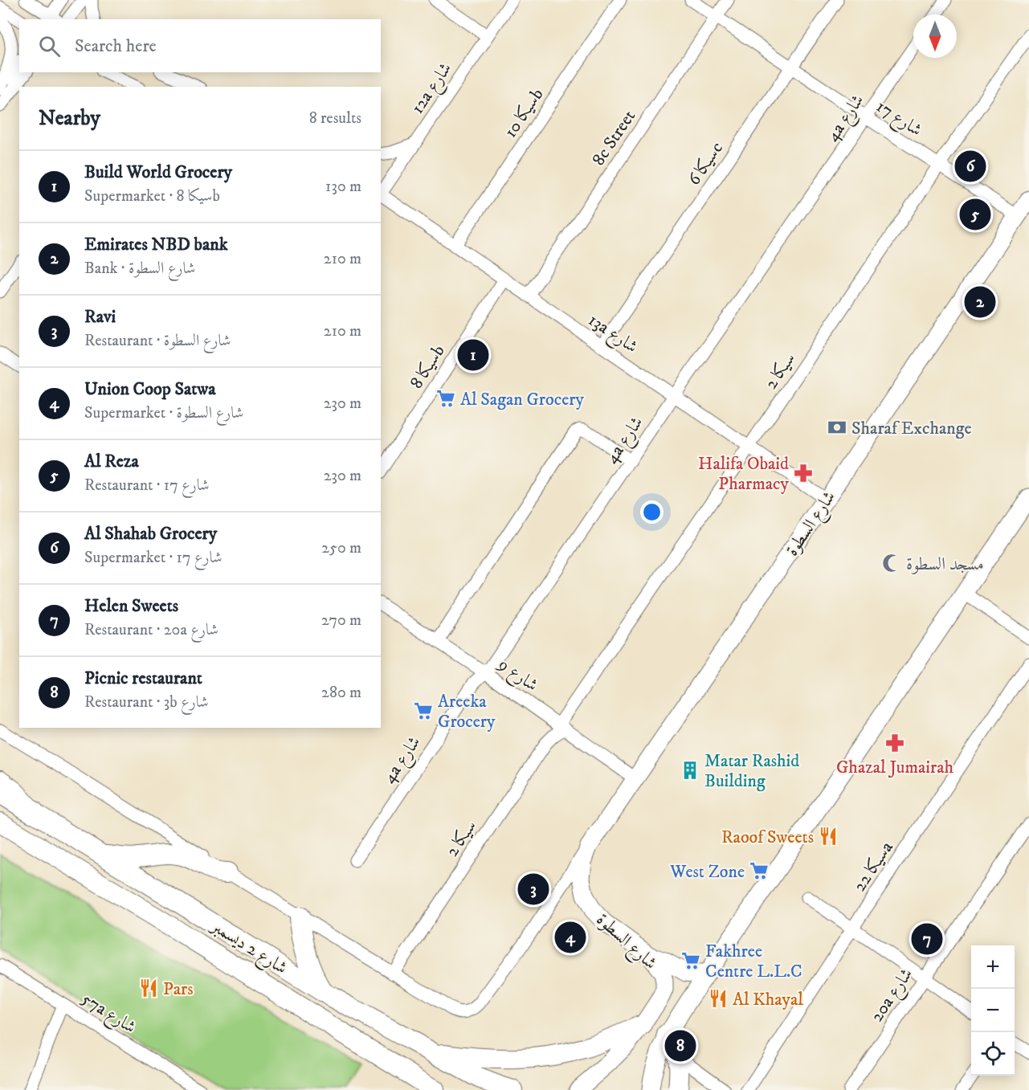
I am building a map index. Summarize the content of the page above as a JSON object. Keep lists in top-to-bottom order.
{
  "streets": {
    "main road": ["شارع السطوة", "شارع 2 ديسمبر"],
    "street": [
      "12a شارع",
      "سيكا 10b",
      "4a شارع",
      "شارع 17",
      "8c Street",
      "سيكا 6c",
      "13a شارع",
      "سيكا 8b",
      "سيكا 2",
      "شارع 9",
      "سيكا 22a",
      "20a شارع",
      "57a شارع"
    ]
  },
  "crossings": [
    ["سيكا 10b", "13a شارع"],
    ["4a شارع", "شارع 17"],
    ["4a شارع", "13a شارع"],
    ["4a شارع", "شارع 9"],
    ["شارع 17", "8c Street"],
    ["شارع 17", "سيكا 6c"],
    ["شارع 17", "سيكا 2"],
    ["شارع 17", "شارع السطوة"],
    ["8c Street", "13a شارع"],
    ["سيكا 6c", "13a شارع"],
    ["13a شارع", "سيكا 8b"],
    ["13a شارع", "سيكا 2"],
    ["13a شارع", "شارع السطوة"],
    ["سيكا 2", "شارع السطوة"],
    ["سيكا 2", "شارع 9"],
    ["شارع السطوة", "شارع 9"]
  ],
  "places": {
    "supermarket": [
      "Al Sagan Grocery",
      "Areeka Grocery",
      "West Zone",
      "Fakhree Centre L.L.C"
    ],
    "bank": ["Sharaf Exchange"],
    "pharmacy": ["Halifa Obaid Pharmacy", "Ghazal Jumairah"],
    "mosque": ["مسجد السطوة"],
    "building": ["Matar Rashid Building"],
    "restaurant": ["Raoof Sweets", "Pars", "Al Khayal"]
  },
  "north": "bottom",
  "page": {
    "search": "Search here",
    "heading": ["Nearby", "8 results"],
    "pins": [
      "6",
      "5",
      "2",
      "1",
      "3",
      "4",
      "7",
      "8"
    ],
    "list": [
      {
        "mark": "1",
        "name": "Build World Grocery",
        "note": "Supermarket · سيكا 8b",
        "value": "130 m"
      },
      {
        "mark": "2",
        "name": "Emirates NBD bank",
        "note": "Bank · شارع السطوة",
        "value": "210 m"
      },
      {
        "mark": "3",
        "name": "Ravi",
        "note": "Restaurant · شارع السطوة",
        "value": "210 m"
      },
      {
        "mark": "4",
        "name": "Union Coop Satwa",
        "note": "Supermarket · شارع السطوة",
        "value": "230 m"
      },
      {
        "mark": "5",
        "name": "Al Reza",
        "note": "Restaurant · شارع 17",
        "value": "230 m"
      },
      {
        "mark": "6",
        "name": "Al Shahab Grocery",
        "note": "Supermarket · شارع 17",
        "value": "250 m"
      },
      {
        "mark": "7",
        "name": "Helen Sweets",
        "note": "Restaurant · 20a شارع",
        "value": "270 m"
      },
      {
        "mark": "8",
        "name": "Picnic restaurant",
        "note": "Restaurant · 3b شارع",
        "value": "280 m"
      }
    ],
    "map_buttons": ["+", "−"]
  }
}
